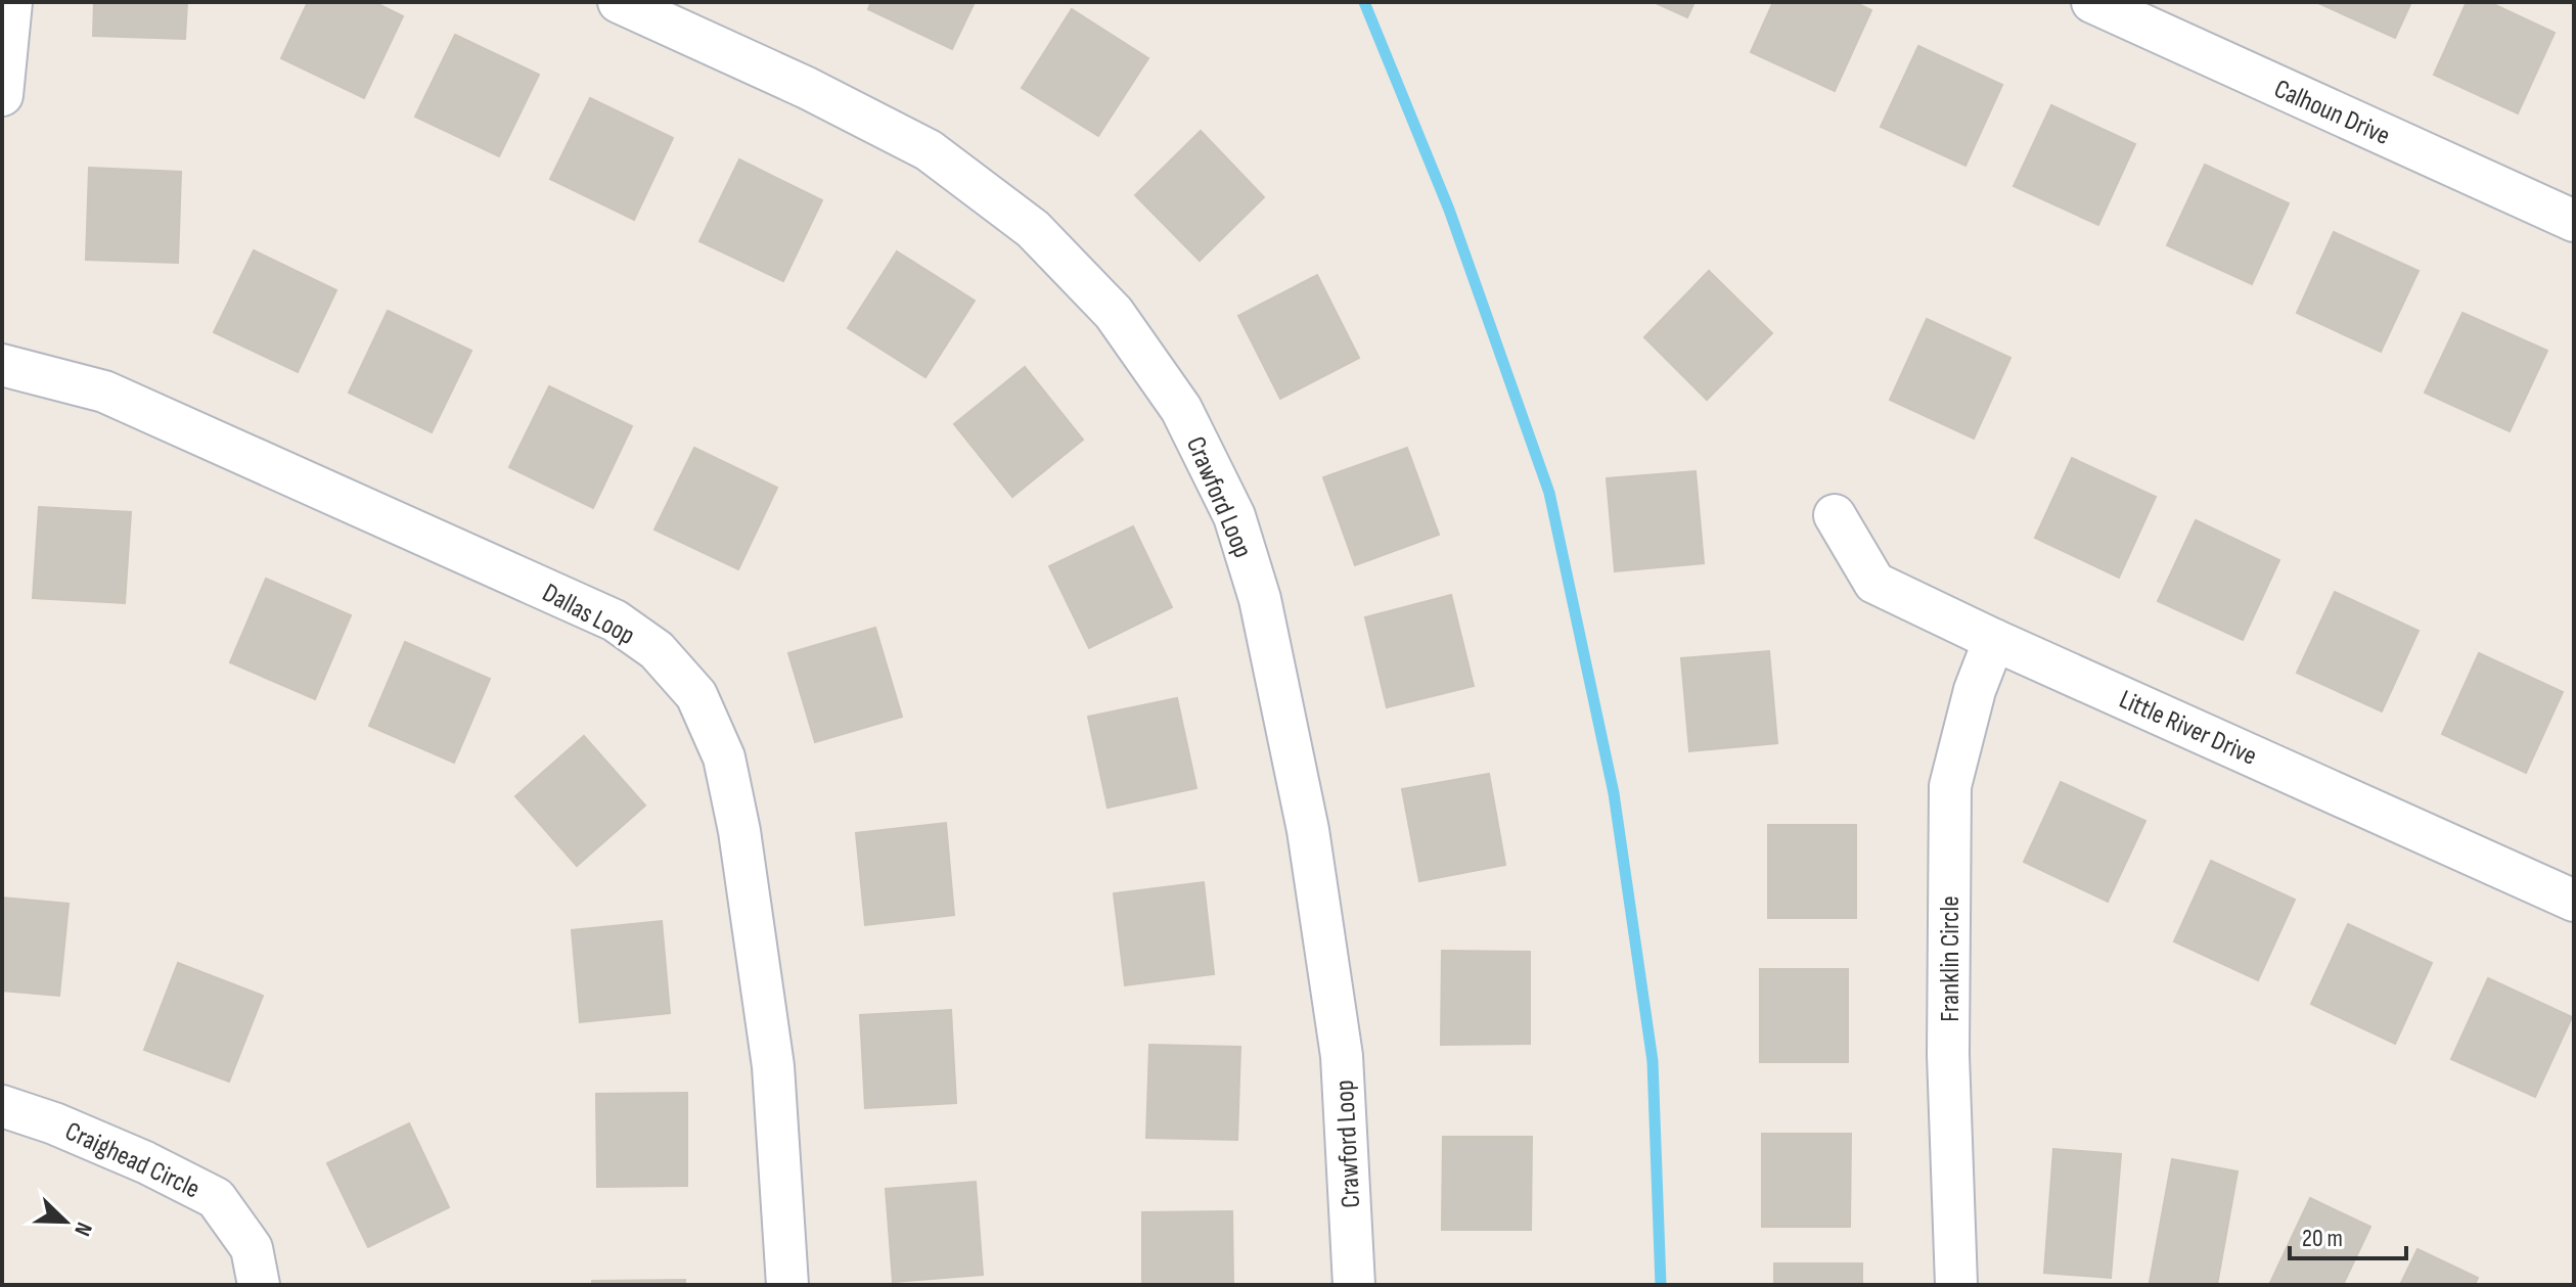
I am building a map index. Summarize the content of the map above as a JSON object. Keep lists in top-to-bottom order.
{
  "streets": {
    "street": [
      "Calhoun Drive",
      "Crawford Loop",
      "Dallas Loop",
      "Little River Drive",
      "Franklin Circle",
      "Craighead Circle"
    ]
  },
  "crossings": [
    ["Little River Drive", "Franklin Circle"]
  ],
  "scale_bar": "20 m",
  "north": "bottom right"
}
